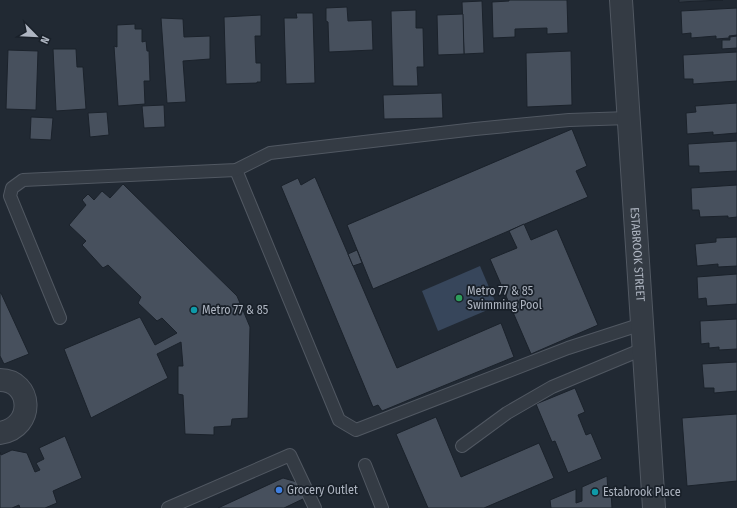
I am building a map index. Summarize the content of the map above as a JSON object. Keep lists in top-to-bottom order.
{
  "streets": {
    "street": ["ESTABROOK STREET"]
  },
  "places": [
    "Metro 77 & 85 Swimming Pool",
    "Metro 77 & 85",
    "Grocery Outlet",
    "Estabrook Place"
  ],
  "north": "bottom right"
}
